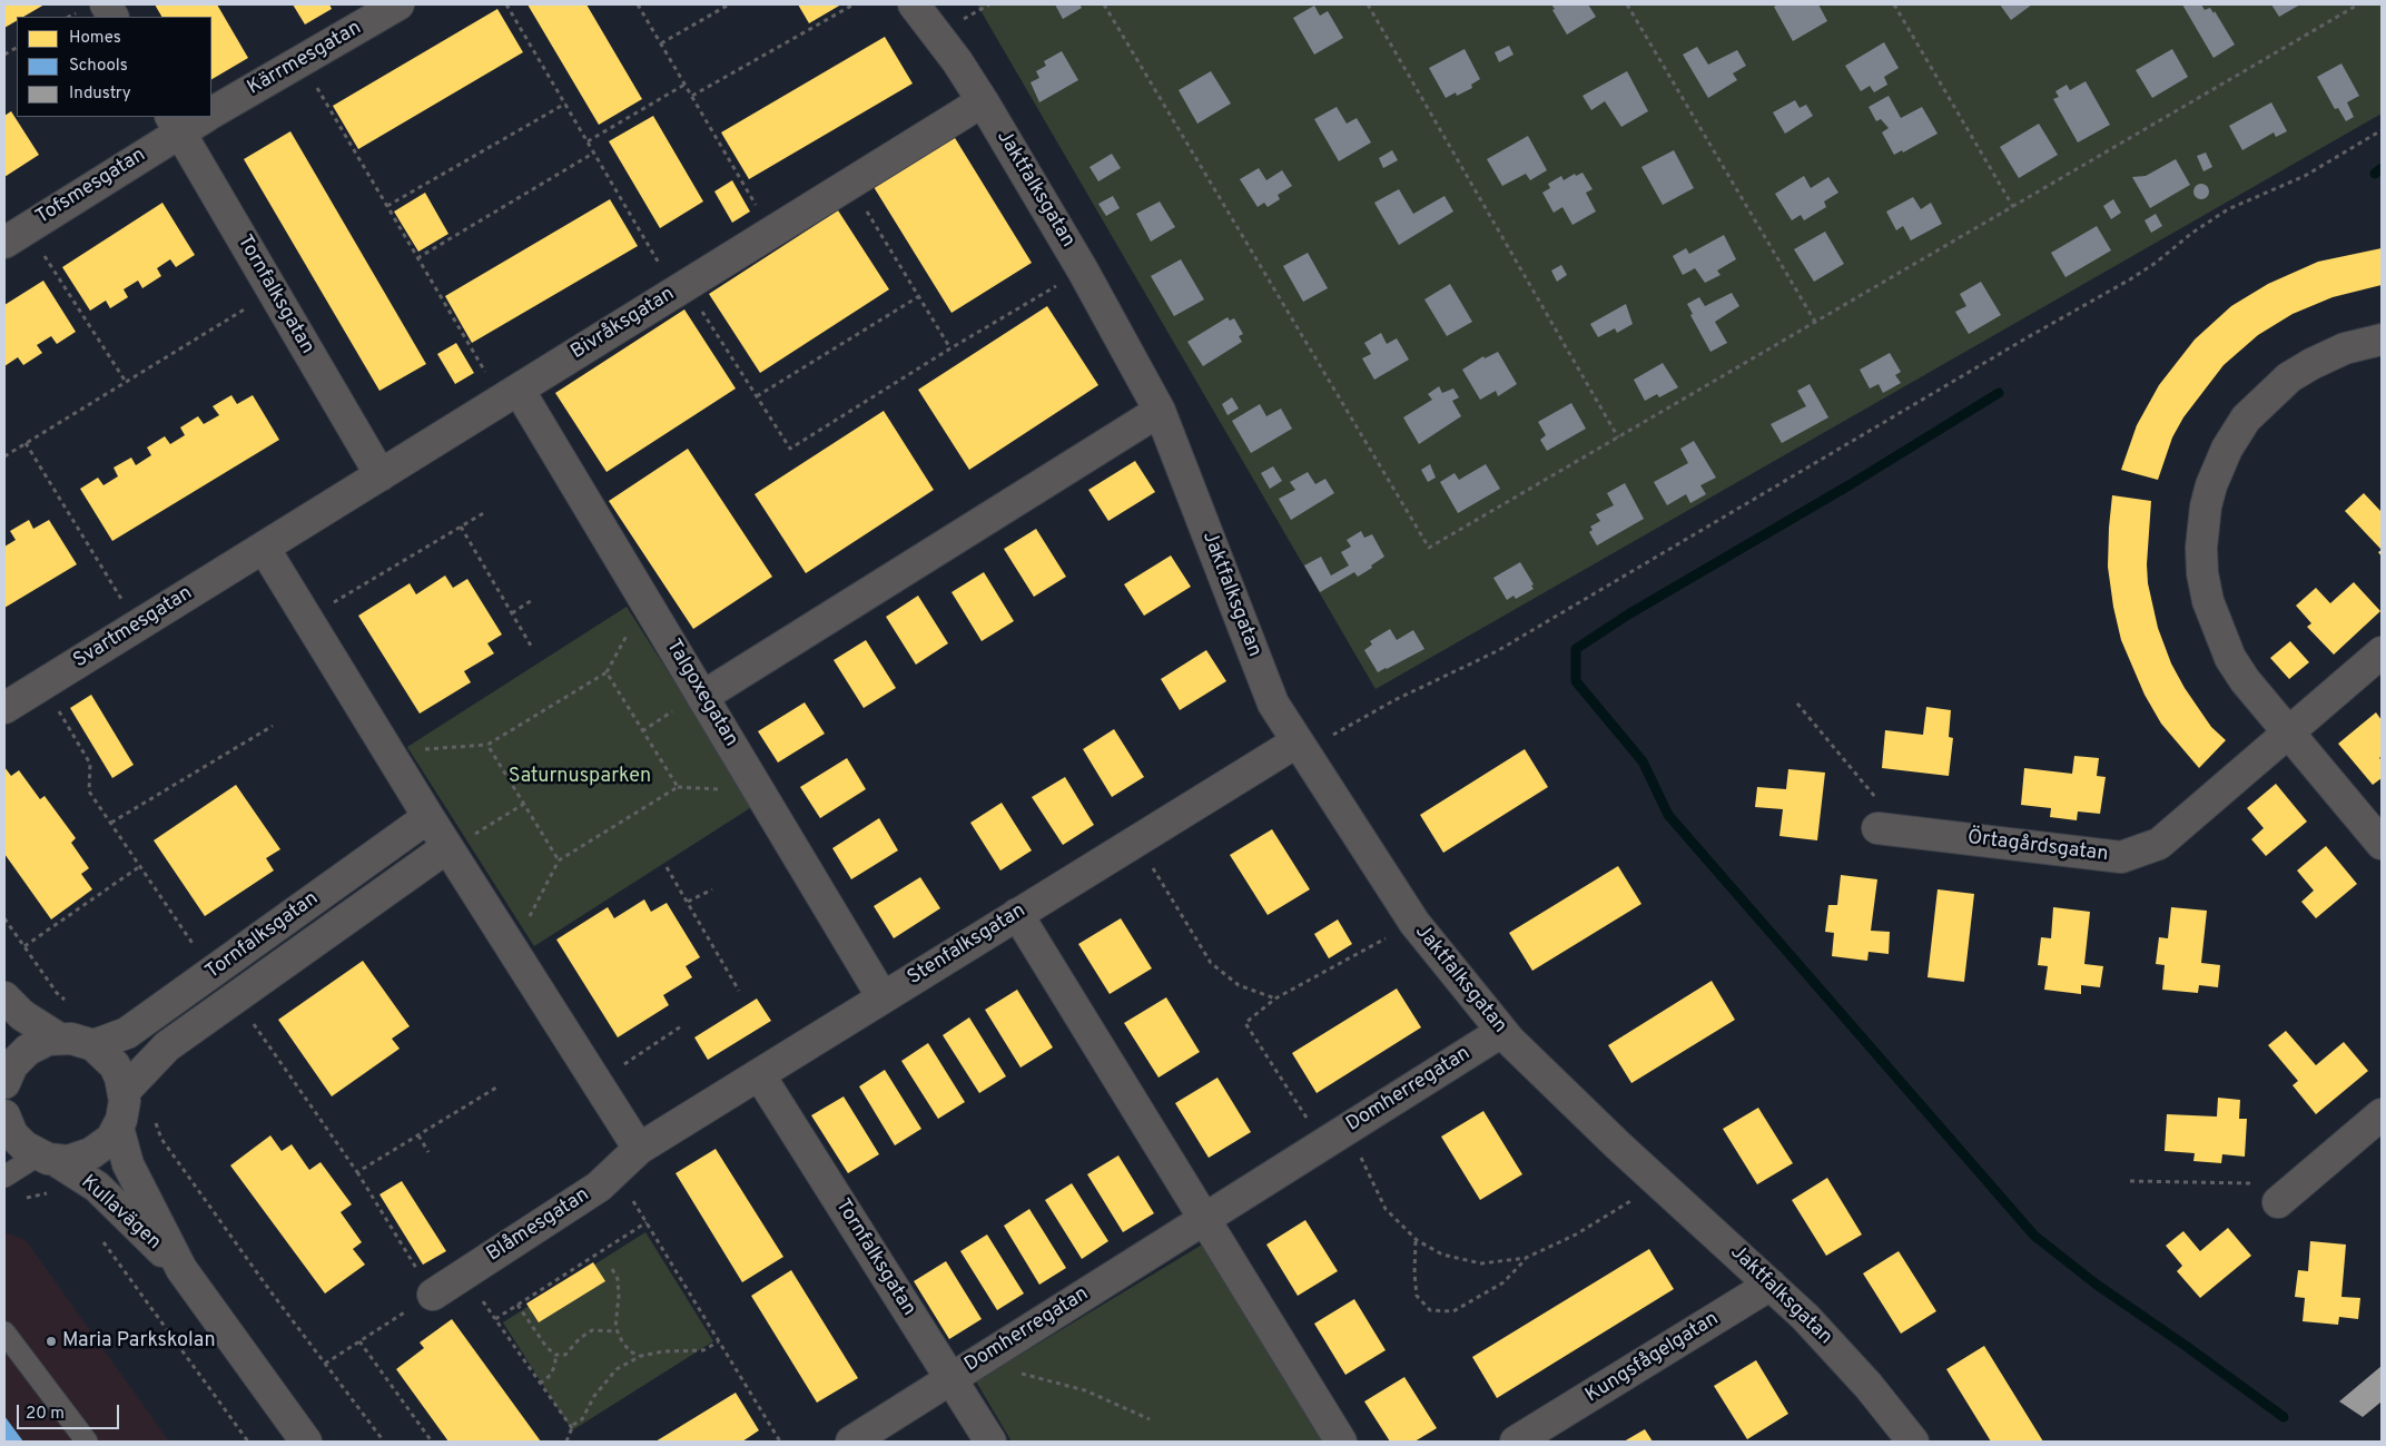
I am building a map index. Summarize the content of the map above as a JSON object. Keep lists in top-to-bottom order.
{
  "streets": {
    "street": [
      "Kärrmesgatan",
      "Tofsmesgatan",
      "Jaktfalksgatan",
      "Tornfalksgatan",
      "Bivråksgatan",
      "Svartmesgatan",
      "Talgoxegatan",
      "Örtagårdsgatan",
      "Stenfalksgatan",
      "Domherregatan",
      "Kullavägen",
      "Blåmesgatan",
      "Kungsfågelgatan"
    ]
  },
  "crossings": [
    ["Kärrmesgatan", "Tofsmesgatan"],
    ["Kärrmesgatan", "Tornfalksgatan"],
    ["Tofsmesgatan", "Tornfalksgatan"],
    ["Jaktfalksgatan", "Bivråksgatan"],
    ["Jaktfalksgatan", "Stenfalksgatan"],
    ["Jaktfalksgatan", "Domherregatan"],
    ["Jaktfalksgatan", "Kungsfågelgatan"],
    ["Tornfalksgatan", "Bivråksgatan"],
    ["Tornfalksgatan", "Stenfalksgatan"],
    ["Tornfalksgatan", "Domherregatan"],
    ["Tornfalksgatan", "Kullavägen"],
    ["Bivråksgatan", "Svartmesgatan"],
    ["Bivråksgatan", "Talgoxegatan"],
    ["Talgoxegatan", "Stenfalksgatan"],
    ["Stenfalksgatan", "Blåmesgatan"]
  ],
  "parks": ["Saturnusparken"],
  "places": ["Maria Parkskolan"],
  "legend": ["Homes", "Schools", "Industry"],
  "scale_bar": "20 m"
}
